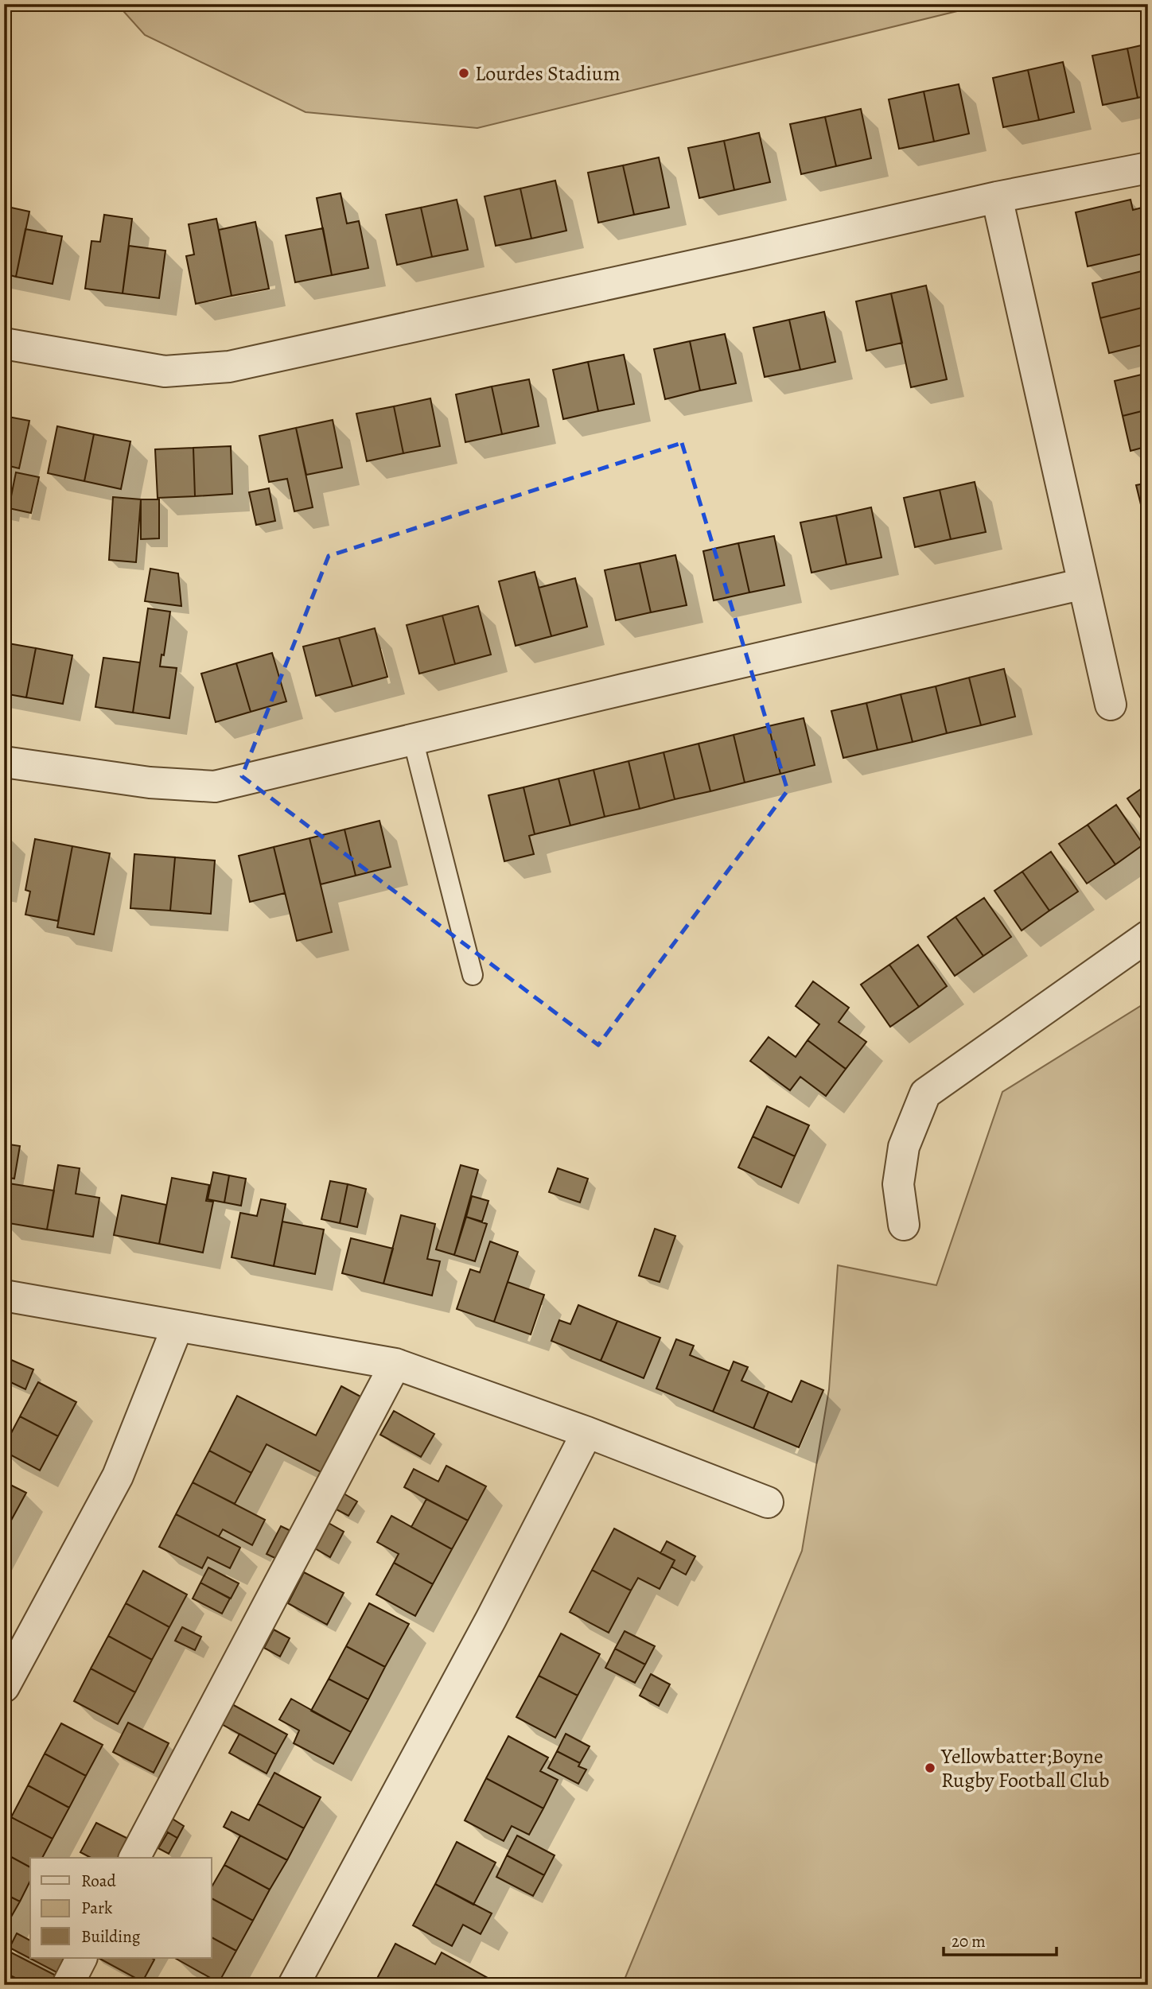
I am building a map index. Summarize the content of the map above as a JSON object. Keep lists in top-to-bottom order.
{
  "places": ["Lourdes Stadium", "Yellowbatter;Boyne Rugby Football Club"],
  "legend": ["Road", "Park", "Building"],
  "scale_bar": "20 m"
}
